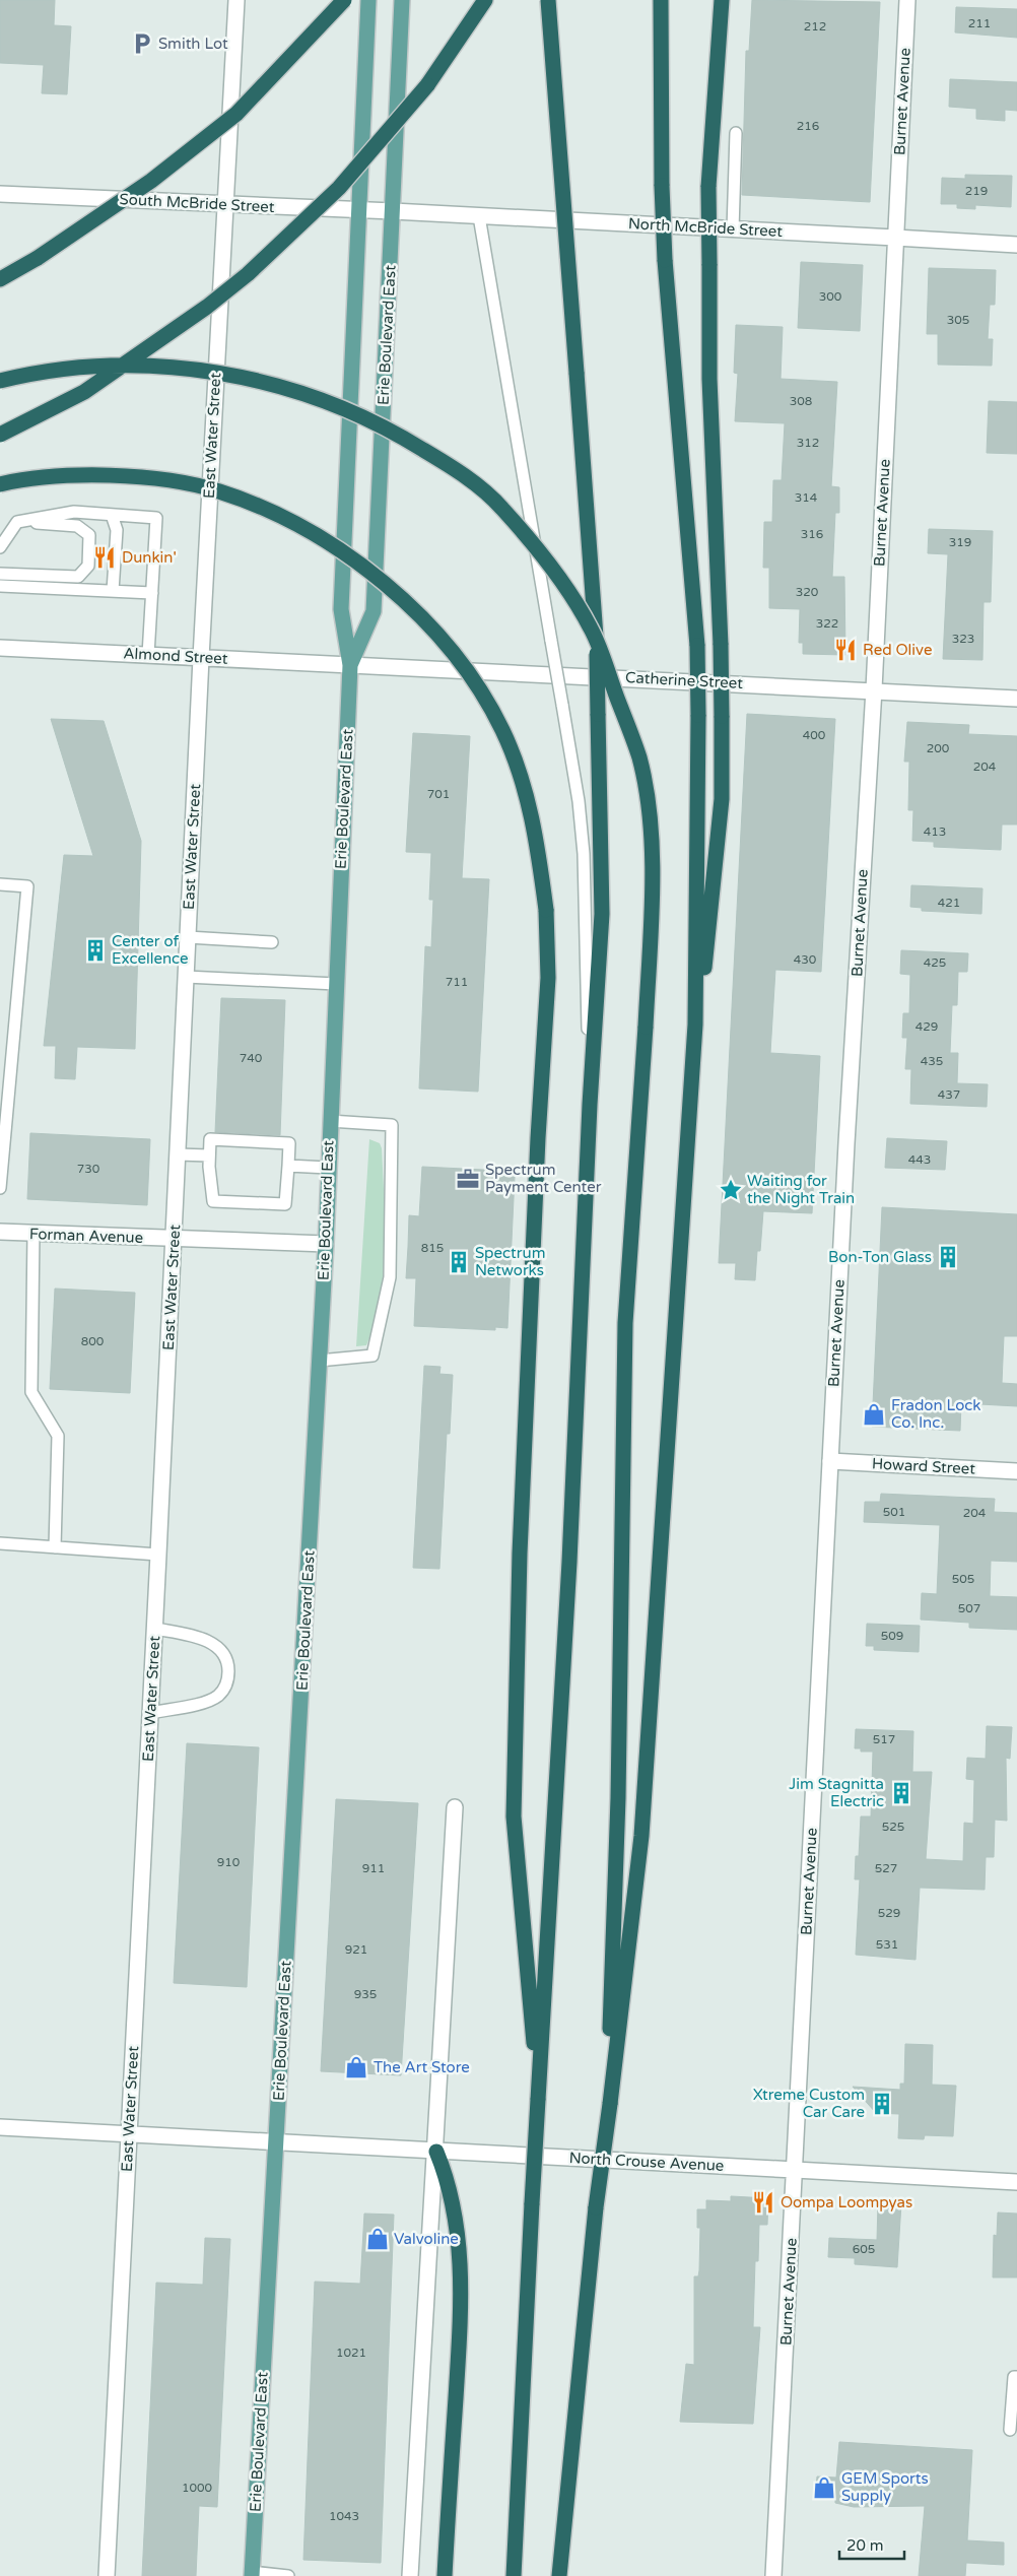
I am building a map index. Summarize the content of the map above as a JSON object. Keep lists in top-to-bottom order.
{
  "streets": {
    "main road": ["Erie Boulevard East"],
    "street": [
      "Burnet Avenue",
      "South McBride Street",
      "North McBride Street",
      "East Water Street",
      "Almond Street",
      "Catherine Street",
      "Forman Avenue",
      "Howard Street",
      "North Crouse Avenue"
    ]
  },
  "crossings": [
    ["Burnet Avenue", "North McBride Street"],
    ["Burnet Avenue", "Catherine Street"],
    ["Burnet Avenue", "Howard Street"],
    ["Burnet Avenue", "North Crouse Avenue"],
    ["South McBride Street", "North McBride Street"],
    ["South McBride Street", "Erie Boulevard East"],
    ["South McBride Street", "East Water Street"],
    ["North McBride Street", "Erie Boulevard East"],
    ["Erie Boulevard East", "Almond Street"],
    ["Erie Boulevard East", "Catherine Street"],
    ["Erie Boulevard East", "Forman Avenue"],
    ["Erie Boulevard East", "North Crouse Avenue"],
    ["East Water Street", "Almond Street"],
    ["East Water Street", "Forman Avenue"],
    ["East Water Street", "North Crouse Avenue"],
    ["Almond Street", "Catherine Street"]
  ],
  "places": {
    "parking": ["Smith Lot"],
    "restaurant": ["Dunkin'", "Red Olive", "Oompa Loompyas"],
    "building": [
      "Center of Excellence",
      "Bon-Ton Glass",
      "Spectrum Networks",
      "Jim Stagnitta Electric",
      "Xtreme Custom Car Care"
    ],
    "office": ["Spectrum Payment Center"],
    "place": ["Waiting for the Night Train"],
    "shop": [
      "Fradon Lock Co. Inc.",
      "The Art Store",
      "Valvoline",
      "GEM Sports Supply"
    ]
  },
  "house_numbers": [
    "211",
    "212",
    "216",
    "219",
    "300",
    "305",
    "308",
    "312",
    "314",
    "316",
    "319",
    "320",
    "322",
    "323",
    "400",
    "200",
    "204",
    "701",
    "413",
    "421",
    "430",
    "425",
    "711",
    "429",
    "740",
    "435",
    "437",
    "443",
    "730",
    "815",
    "800",
    "501",
    "204",
    "505",
    "507",
    "509",
    "517",
    "525",
    "910",
    "911",
    "527",
    "529",
    "531",
    "921",
    "935",
    "605",
    "1021",
    "1000",
    "1043"
  ],
  "scale_bar": "20 m"
}
